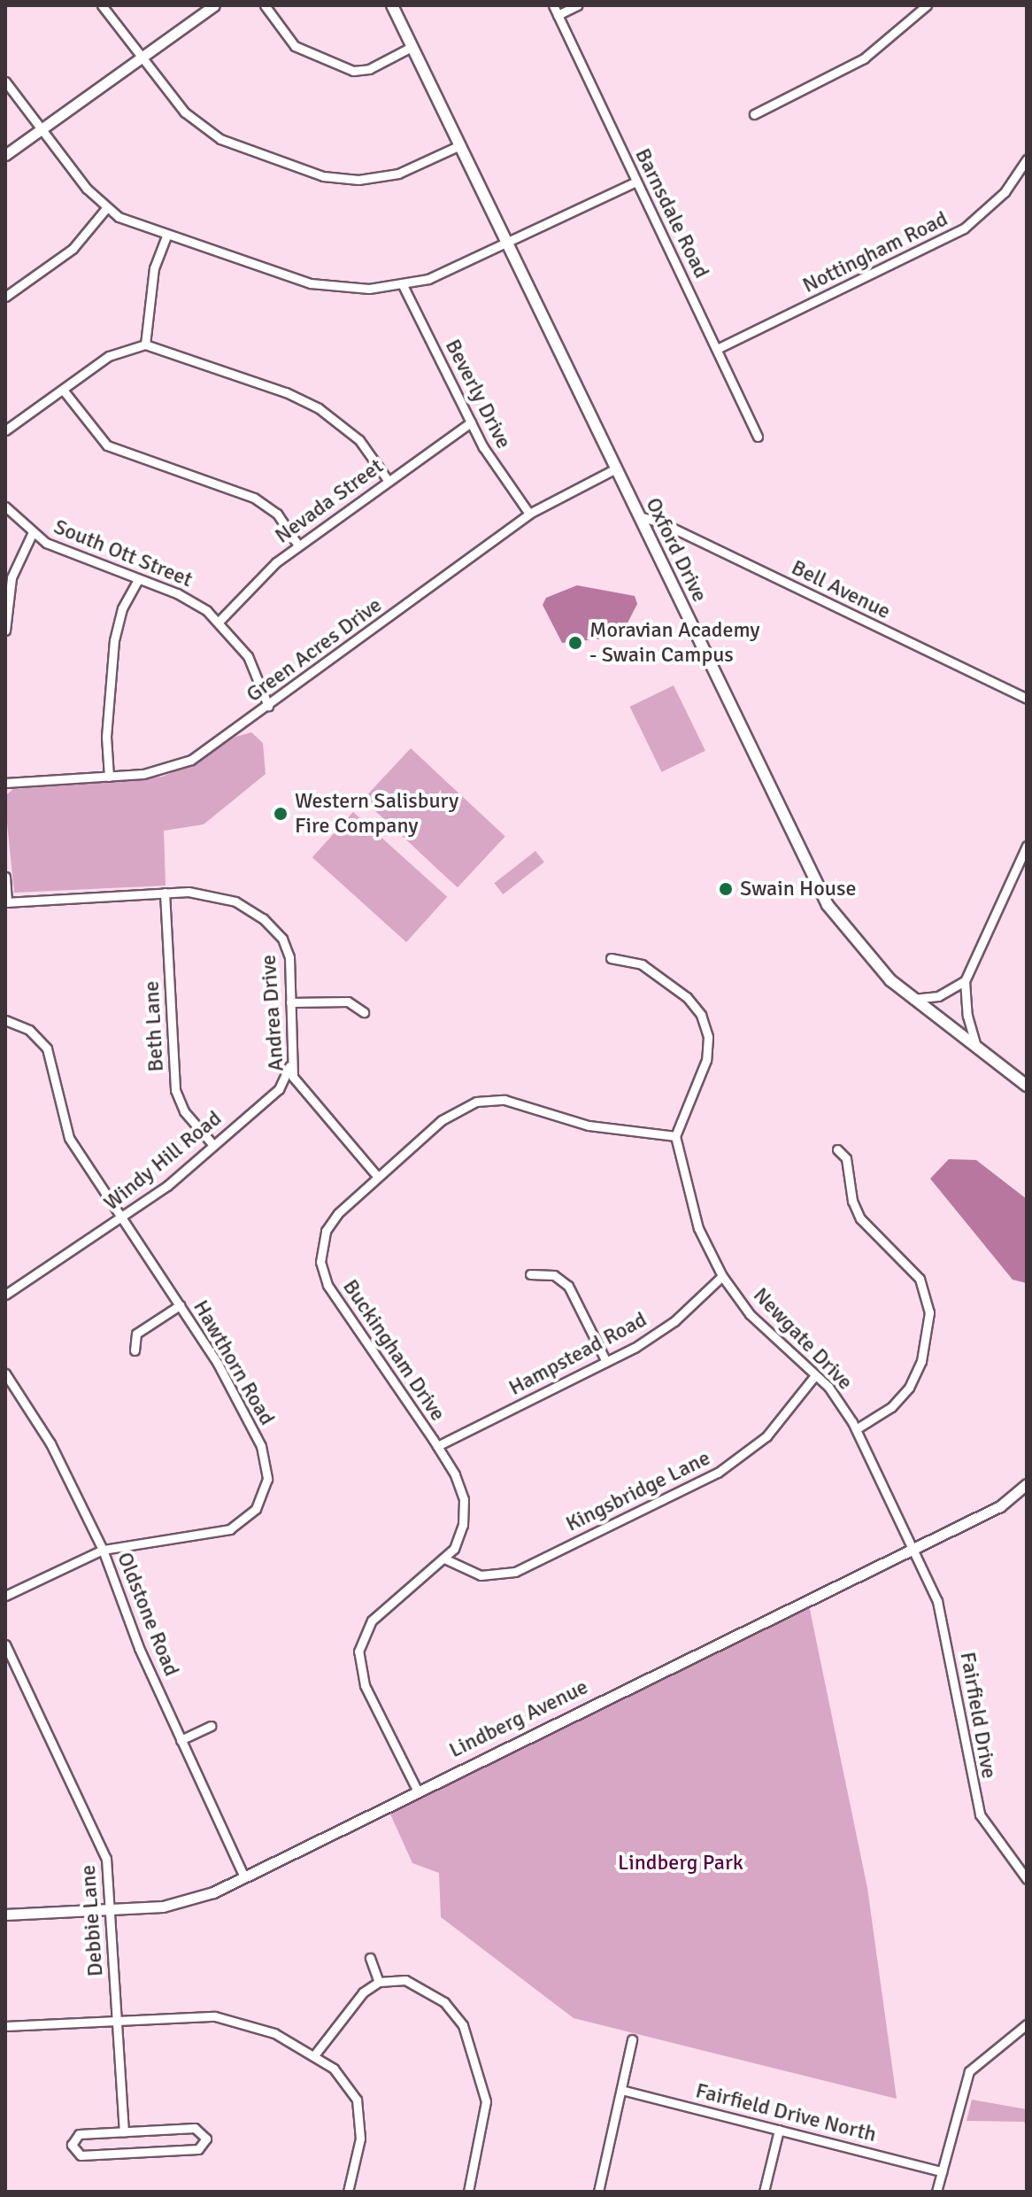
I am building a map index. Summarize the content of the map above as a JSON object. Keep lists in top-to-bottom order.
{
  "streets": {
    "main road": ["Oxford Drive"],
    "street": [
      "Barnsdale Road",
      "Nottingham Road",
      "Beverly Drive",
      "Nevada Street",
      "South Ott Street",
      "Bell Avenue",
      "Green Acres Drive",
      "Andrea Drive",
      "Beth Lane",
      "Windy Hill Road",
      "Newgate Drive",
      "Buckingham Drive",
      "Hampstead Road",
      "Hawthorn Road",
      "Kingsbridge Lane",
      "Oldstone Road",
      "Fairfield Drive",
      "Lindberg Avenue",
      "Debbie Lane",
      "Fairfield Drive North"
    ]
  },
  "crossings": [
    ["Barnsdale Road", "Nottingham Road"],
    ["Beverly Drive", "Nevada Street"],
    ["Beverly Drive", "Green Acres Drive"],
    ["Nevada Street", "South Ott Street"],
    ["Oxford Drive", "Bell Avenue"],
    ["Oxford Drive", "Green Acres Drive"],
    ["South Ott Street", "Green Acres Drive"],
    ["Andrea Drive", "Beth Lane"],
    ["Andrea Drive", "Windy Hill Road"],
    ["Andrea Drive", "Buckingham Drive"],
    ["Beth Lane", "Windy Hill Road"],
    ["Windy Hill Road", "Hawthorn Road"],
    ["Newgate Drive", "Buckingham Drive"],
    ["Newgate Drive", "Hampstead Road"],
    ["Newgate Drive", "Kingsbridge Lane"],
    ["Newgate Drive", "Fairfield Drive"],
    ["Newgate Drive", "Lindberg Avenue"],
    ["Buckingham Drive", "Hampstead Road"],
    ["Buckingham Drive", "Kingsbridge Lane"],
    ["Buckingham Drive", "Lindberg Avenue"],
    ["Hawthorn Road", "Oldstone Road"],
    ["Oldstone Road", "Lindberg Avenue"],
    ["Fairfield Drive", "Lindberg Avenue"],
    ["Lindberg Avenue", "Debbie Lane"]
  ],
  "parks": ["Lindberg Park"],
  "places": ["Moravian Academy - Swain Campus", "Western Salisbury Fire Company", "Swain House"]
}
